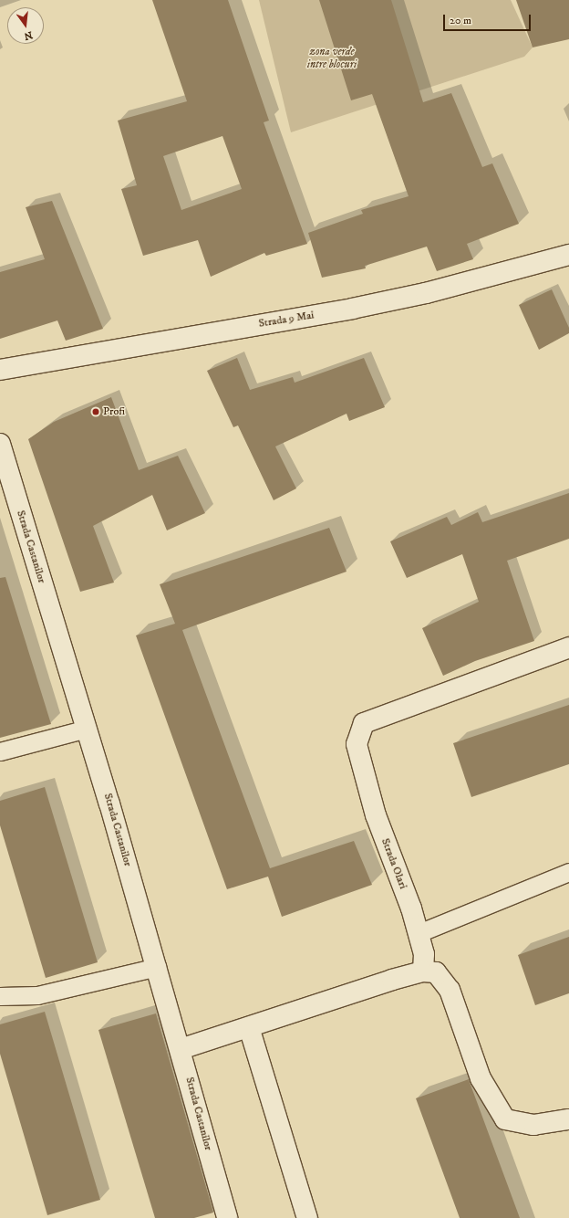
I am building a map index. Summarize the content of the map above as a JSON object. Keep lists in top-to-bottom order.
{
  "streets": {
    "street": ["Strada 9 Mai", "Strada Castanilor", "Strada Olari"]
  },
  "parks": ["zona verde intre blocuri"],
  "places": ["Profi"],
  "scale_bar": "20 m",
  "north": "bottom"
}
